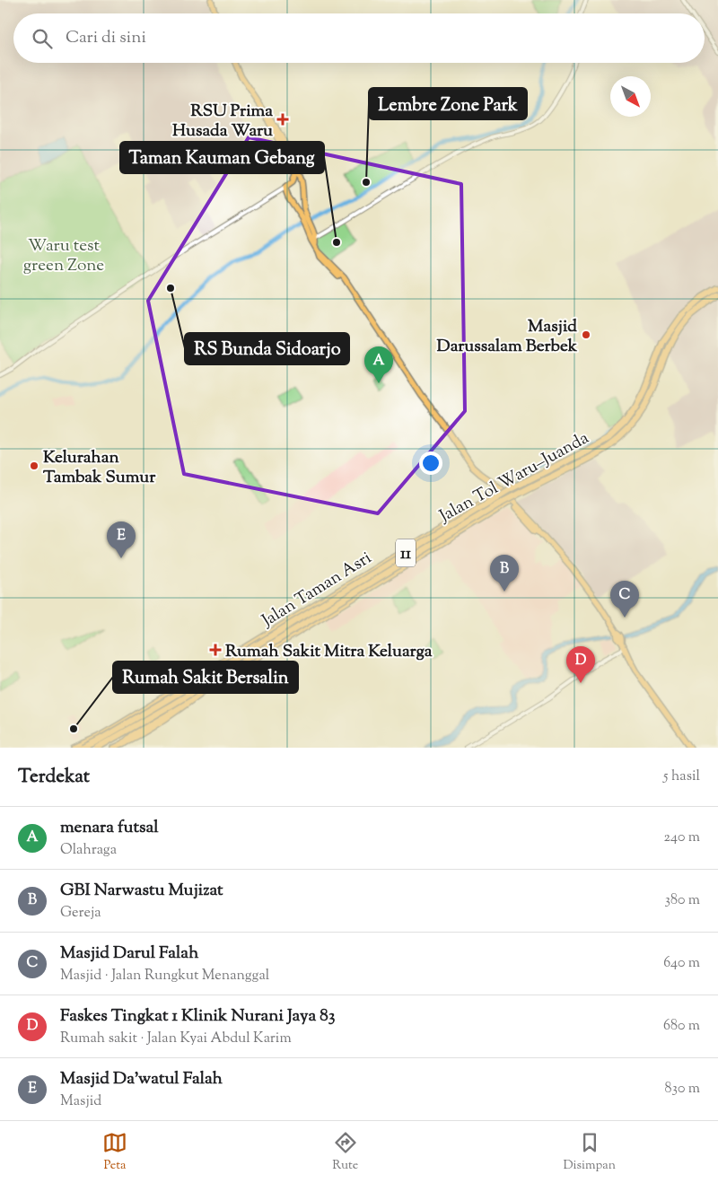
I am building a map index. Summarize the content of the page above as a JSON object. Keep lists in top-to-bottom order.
{
  "streets": {
    "highway": ["Jalan Tol Waru–Juanda", "11"],
    "main road": ["Jalan Taman Asri"]
  },
  "crossings": [
    ["Jalan Tol Waru–Juanda", "Jalan Taman Asri"]
  ],
  "parks": ["Waru test green Zone"],
  "places": {
    "health": ["RSU Prima Husada Waru", "Rumah Sakit Mitra Keluarga"],
    "other": [
      "Lembre Zone Park",
      "Taman Kauman Gebang",
      "RS Bunda Sidoarjo",
      "Masjid Darussalam Berbek",
      "Kelurahan Tambak Sumur",
      "Rumah Sakit Bersalin"
    ]
  },
  "north": "bottom right",
  "page": {
    "search": "Cari di sini",
    "pins": [
      "A",
      "E",
      "B",
      "C",
      "D"
    ],
    "heading": ["Terdekat", "5 hasil"],
    "list": [
      {
        "mark": "A",
        "name": "menara futsal",
        "note": "Olahraga",
        "value": "240 m"
      },
      {
        "mark": "B",
        "name": "GBI Narwastu Mujizat",
        "note": "Gereja",
        "value": "380 m"
      },
      {
        "mark": "C",
        "name": "Masjid Darul Falah",
        "note": "Masjid · Jalan Rungkut Menanggal",
        "value": "640 m"
      },
      {
        "mark": "D",
        "name": "Faskes Tingkat 1 Klinik Nurani Jaya 83",
        "note": "Rumah sakit · Jalan Kyai Abdul Karim",
        "value": "680 m"
      },
      {
        "mark": "E",
        "name": "Masjid Da'watul Falah",
        "note": "Masjid",
        "value": "830 m"
      }
    ],
    "nav": ["Peta", "Rute", "Disimpan"]
  }
}
